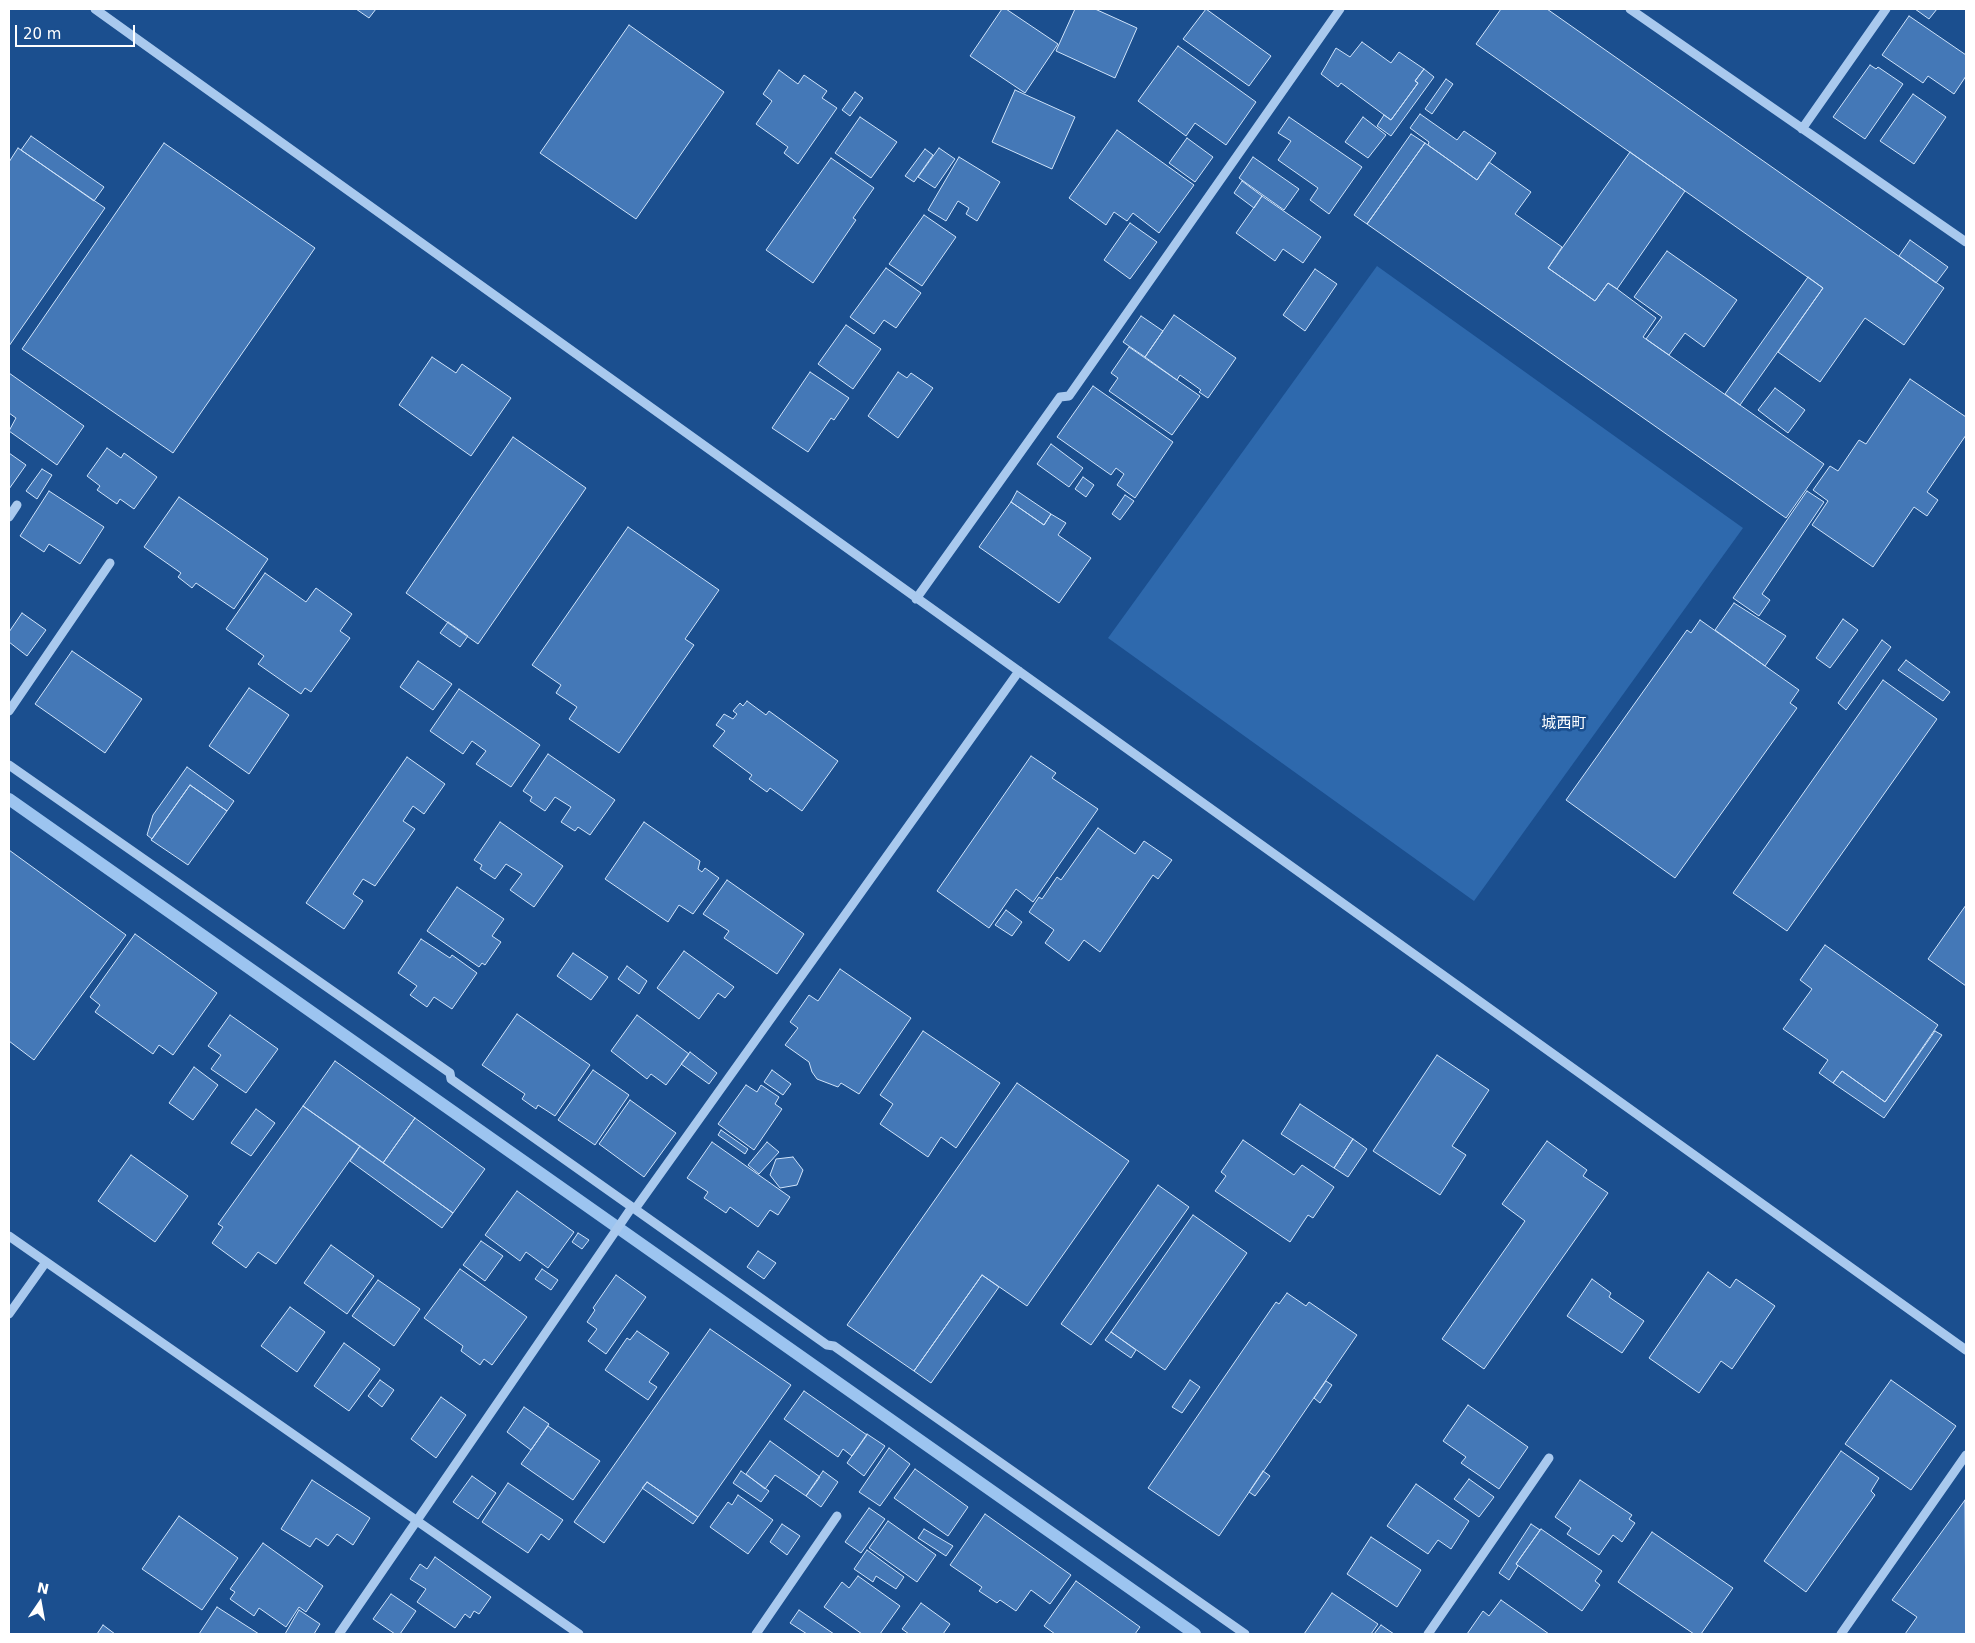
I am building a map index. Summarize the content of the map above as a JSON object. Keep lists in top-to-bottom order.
{
  "districts": ["城西町"],
  "scale_bar": "20 m",
  "north": "top"
}
